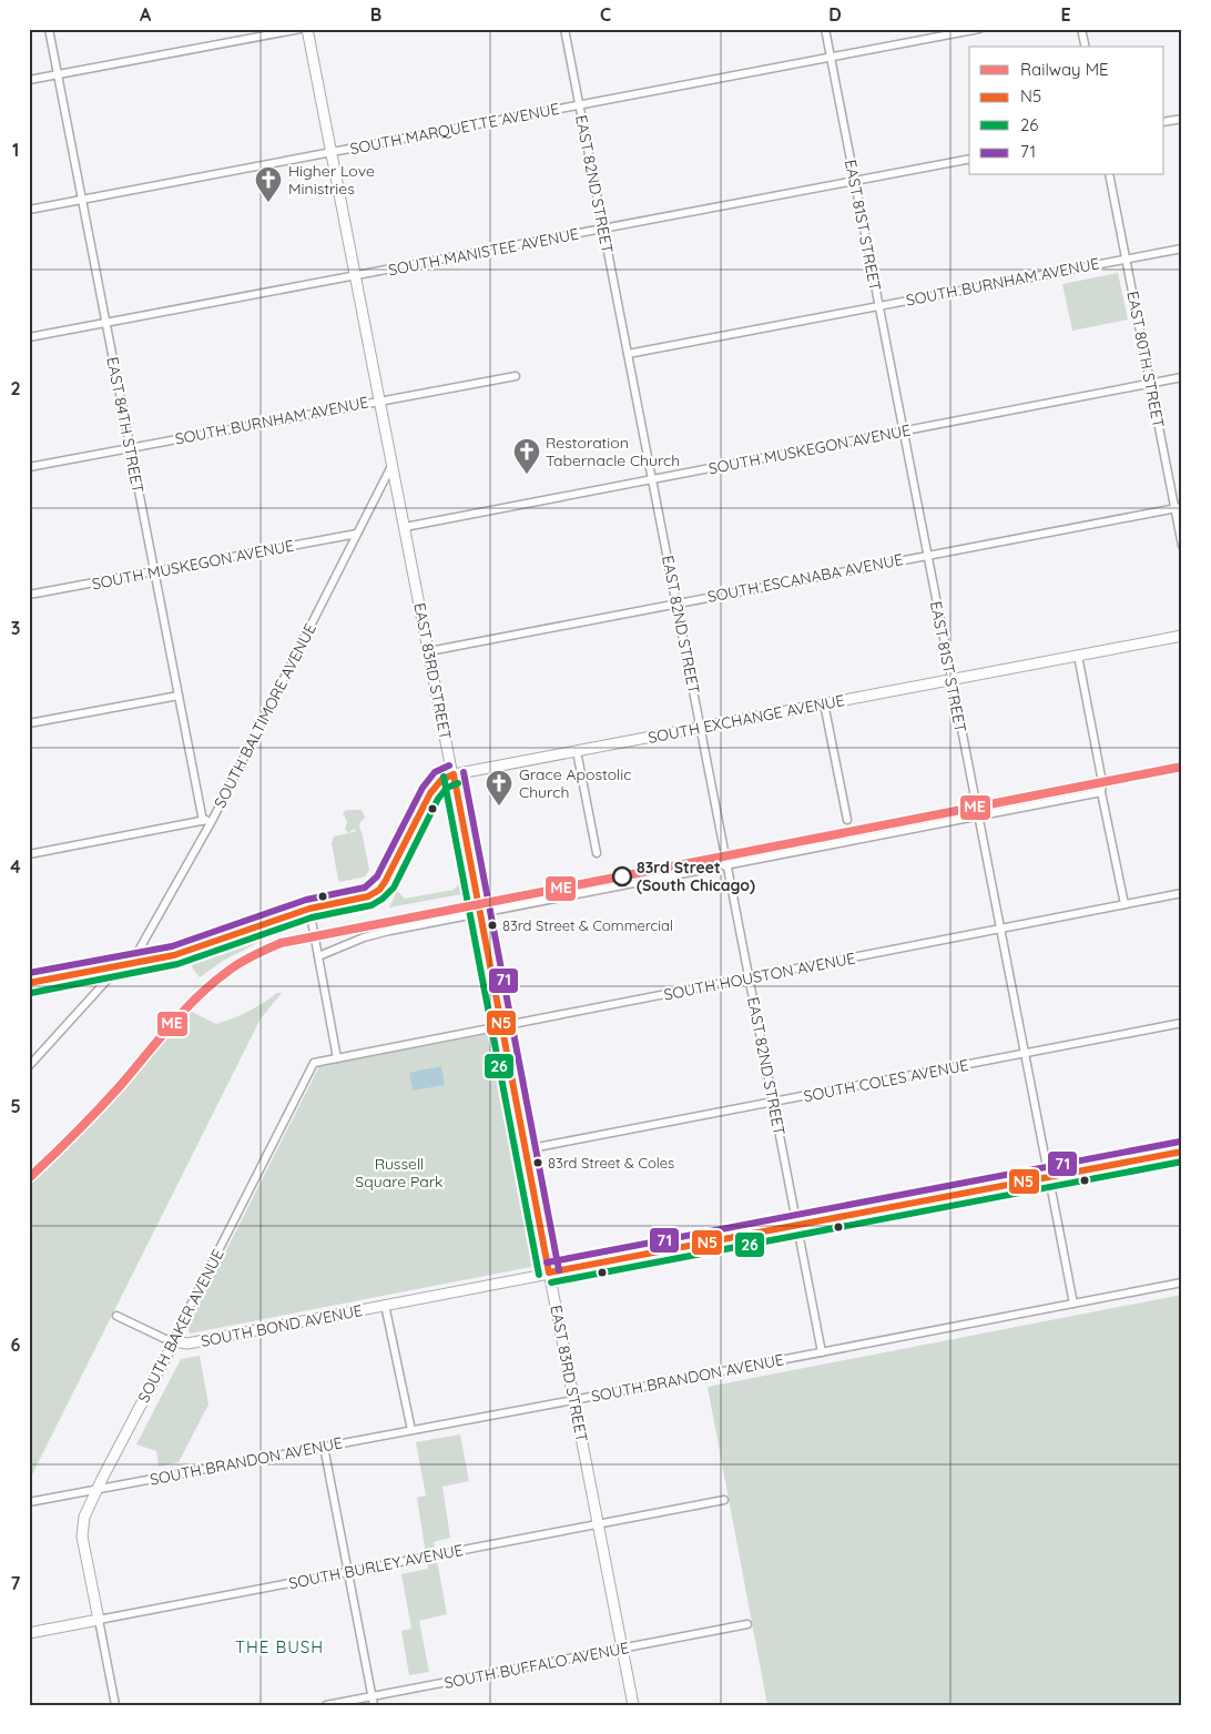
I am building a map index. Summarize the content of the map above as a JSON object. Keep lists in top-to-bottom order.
{
  "streets": {
    "street": [
      "SOUTH MARQUETTE AVENUE",
      "EAST 82ND STREET",
      "EAST 81ST STREET",
      "SOUTH MANISTEE AVENUE",
      "SOUTH BURNHAM AVENUE",
      "EAST 80TH STREET",
      "EAST 84TH STREET",
      "SOUTH MUSKEGON AVENUE",
      "SOUTH ESCANABA AVENUE",
      "EAST 83RD STREET",
      "SOUTH BALTIMORE AVENUE",
      "SOUTH EXCHANGE AVENUE",
      "SOUTH HOUSTON AVENUE",
      "SOUTH COLES AVENUE",
      "SOUTH BAKER AVENUE",
      "SOUTH BOND AVENUE",
      "SOUTH BRANDON AVENUE",
      "SOUTH BURLEY AVENUE",
      "SOUTH BUFFALO AVENUE"
    ]
  },
  "crossings": [
    ["SOUTH MARQUETTE AVENUE", "EAST 82ND STREET"],
    ["SOUTH MARQUETTE AVENUE", "EAST 81ST STREET"],
    ["SOUTH MARQUETTE AVENUE", "EAST 84TH STREET"],
    ["SOUTH MARQUETTE AVENUE", "EAST 83RD STREET"],
    ["EAST 82ND STREET", "SOUTH MANISTEE AVENUE"],
    ["EAST 82ND STREET", "SOUTH BURNHAM AVENUE"],
    ["EAST 82ND STREET", "SOUTH MUSKEGON AVENUE"],
    ["EAST 82ND STREET", "SOUTH ESCANABA AVENUE"],
    ["EAST 82ND STREET", "SOUTH EXCHANGE AVENUE"],
    ["EAST 82ND STREET", "SOUTH HOUSTON AVENUE"],
    ["EAST 82ND STREET", "SOUTH COLES AVENUE"],
    ["EAST 82ND STREET", "SOUTH BOND AVENUE"],
    ["EAST 82ND STREET", "SOUTH BRANDON AVENUE"],
    ["EAST 81ST STREET", "SOUTH MANISTEE AVENUE"],
    ["EAST 81ST STREET", "SOUTH BURNHAM AVENUE"],
    ["EAST 81ST STREET", "SOUTH MUSKEGON AVENUE"],
    ["EAST 81ST STREET", "SOUTH ESCANABA AVENUE"],
    ["EAST 81ST STREET", "SOUTH EXCHANGE AVENUE"],
    ["EAST 81ST STREET", "SOUTH HOUSTON AVENUE"],
    ["EAST 81ST STREET", "SOUTH COLES AVENUE"],
    ["EAST 81ST STREET", "SOUTH BOND AVENUE"],
    ["EAST 81ST STREET", "SOUTH BRANDON AVENUE"],
    ["SOUTH MANISTEE AVENUE", "EAST 84TH STREET"],
    ["SOUTH MANISTEE AVENUE", "EAST 83RD STREET"],
    ["SOUTH BURNHAM AVENUE", "EAST 80TH STREET"],
    ["SOUTH BURNHAM AVENUE", "EAST 84TH STREET"],
    ["SOUTH BURNHAM AVENUE", "EAST 83RD STREET"],
    ["EAST 80TH STREET", "SOUTH MUSKEGON AVENUE"],
    ["EAST 80TH STREET", "SOUTH ESCANABA AVENUE"],
    ["EAST 84TH STREET", "SOUTH MUSKEGON AVENUE"],
    ["SOUTH MUSKEGON AVENUE", "EAST 83RD STREET"],
    ["SOUTH MUSKEGON AVENUE", "SOUTH BALTIMORE AVENUE"],
    ["SOUTH ESCANABA AVENUE", "EAST 83RD STREET"],
    ["EAST 83RD STREET", "SOUTH BALTIMORE AVENUE"],
    ["EAST 83RD STREET", "SOUTH EXCHANGE AVENUE"],
    ["EAST 83RD STREET", "SOUTH HOUSTON AVENUE"],
    ["EAST 83RD STREET", "SOUTH COLES AVENUE"],
    ["EAST 83RD STREET", "SOUTH BOND AVENUE"],
    ["EAST 83RD STREET", "SOUTH BRANDON AVENUE"],
    ["EAST 83RD STREET", "SOUTH BURLEY AVENUE"],
    ["EAST 83RD STREET", "SOUTH BUFFALO AVENUE"],
    ["SOUTH HOUSTON AVENUE", "SOUTH BAKER AVENUE"],
    ["SOUTH BAKER AVENUE", "SOUTH BOND AVENUE"],
    ["SOUTH BAKER AVENUE", "SOUTH BRANDON AVENUE"],
    ["SOUTH BAKER AVENUE", "SOUTH BURLEY AVENUE"]
  ],
  "districts": ["THE BUSH"],
  "parks": ["Russell Square Park"],
  "places": {
    "church": ["Higher Love Ministries", "Restoration Tabernacle Church", "Grace Apostolic Church"],
    "other": ["83rd Street (South Chicago)", "83rd Street & Commercial", "83rd Street & Coles"]
  },
  "lines": [
    "transit line 71",
    "rail line ME",
    "transit line N5",
    "transit line 26"
  ],
  "legend": [
    "Railway ME",
    "N5",
    "26",
    "71"
  ],
  "grid": {
    "columns": [
      "A",
      "B",
      "C",
      "D",
      "E"
    ],
    "rows": [
      "1",
      "2",
      "3",
      "4",
      "5",
      "6",
      "7"
    ]
  }
}
